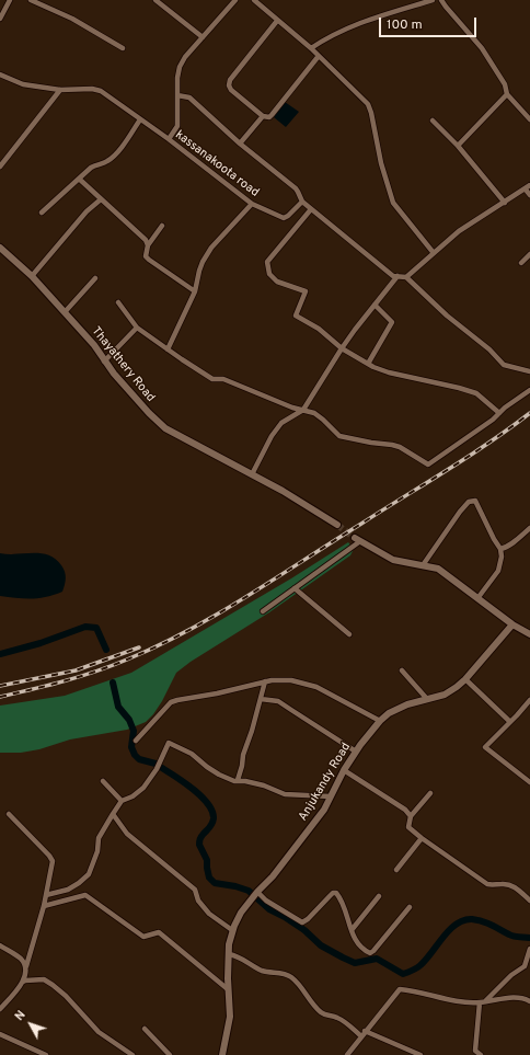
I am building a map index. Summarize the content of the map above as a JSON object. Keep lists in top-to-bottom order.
{
  "streets": {
    "street": ["kassanakoota road", "Thayathery Road", "Anjukandy Road"]
  },
  "scale_bar": "100 m",
  "north": "top left"
}
